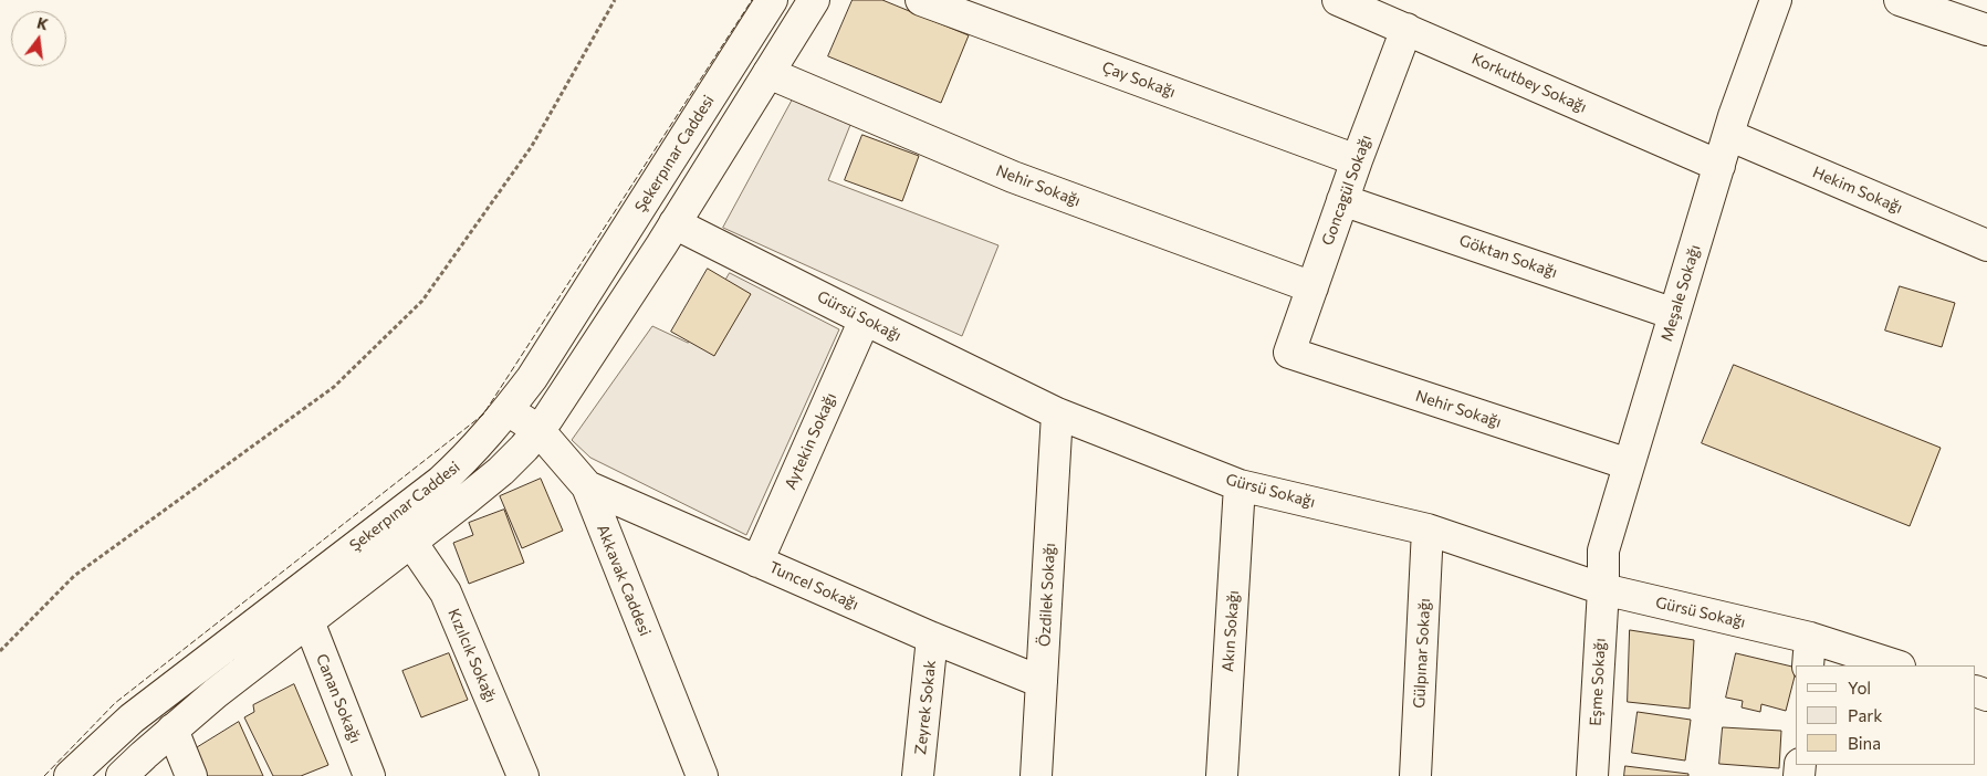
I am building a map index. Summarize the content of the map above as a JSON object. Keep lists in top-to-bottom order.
{
  "streets": {
    "street": [
      "Çay Sokağı",
      "Korkutbey Sokağı",
      "Şekerpınar Caddesi",
      "Nehir Sokağı",
      "Goncagül Sokağı",
      "Hekim Sokağı",
      "Göktan Sokağı",
      "Meşale Sokağı",
      "Gürsü Sokağı",
      "Aytekin Sokağı",
      "Akkavak Caddesi",
      "Tuncel Sokağı",
      "Özdilek Sokağı",
      "Akın Sokağı",
      "Gülpınar Sokağı",
      "Kızılcık Sokağı",
      "Eşme Sokağı",
      "Canan Sokağı",
      "Zeyrek Sokak"
    ]
  },
  "crossings": [
    ["Çay Sokağı", "Goncagül Sokağı"],
    ["Korkutbey Sokağı", "Goncagül Sokağı"],
    ["Korkutbey Sokağı", "Meşale Sokağı"],
    ["Şekerpınar Caddesi", "Nehir Sokağı"],
    ["Şekerpınar Caddesi", "Gürsü Sokağı"],
    ["Şekerpınar Caddesi", "Akkavak Caddesi"],
    ["Şekerpınar Caddesi", "Kızılcık Sokağı"],
    ["Şekerpınar Caddesi", "Canan Sokağı"],
    ["Nehir Sokağı", "Goncagül Sokağı"],
    ["Nehir Sokağı", "Meşale Sokağı"],
    ["Goncagül Sokağı", "Göktan Sokağı"],
    ["Hekim Sokağı", "Meşale Sokağı"],
    ["Göktan Sokağı", "Meşale Sokağı"],
    ["Meşale Sokağı", "Gürsü Sokağı"],
    ["Meşale Sokağı", "Eşme Sokağı"],
    ["Gürsü Sokağı", "Aytekin Sokağı"],
    ["Gürsü Sokağı", "Özdilek Sokağı"],
    ["Gürsü Sokağı", "Akın Sokağı"],
    ["Gürsü Sokağı", "Gülpınar Sokağı"],
    ["Gürsü Sokağı", "Eşme Sokağı"],
    ["Aytekin Sokağı", "Tuncel Sokağı"],
    ["Akkavak Caddesi", "Tuncel Sokağı"],
    ["Tuncel Sokağı", "Özdilek Sokağı"],
    ["Tuncel Sokağı", "Zeyrek Sokak"]
  ],
  "legend": ["Yol", "Park", "Bina"],
  "north": "top"
}
